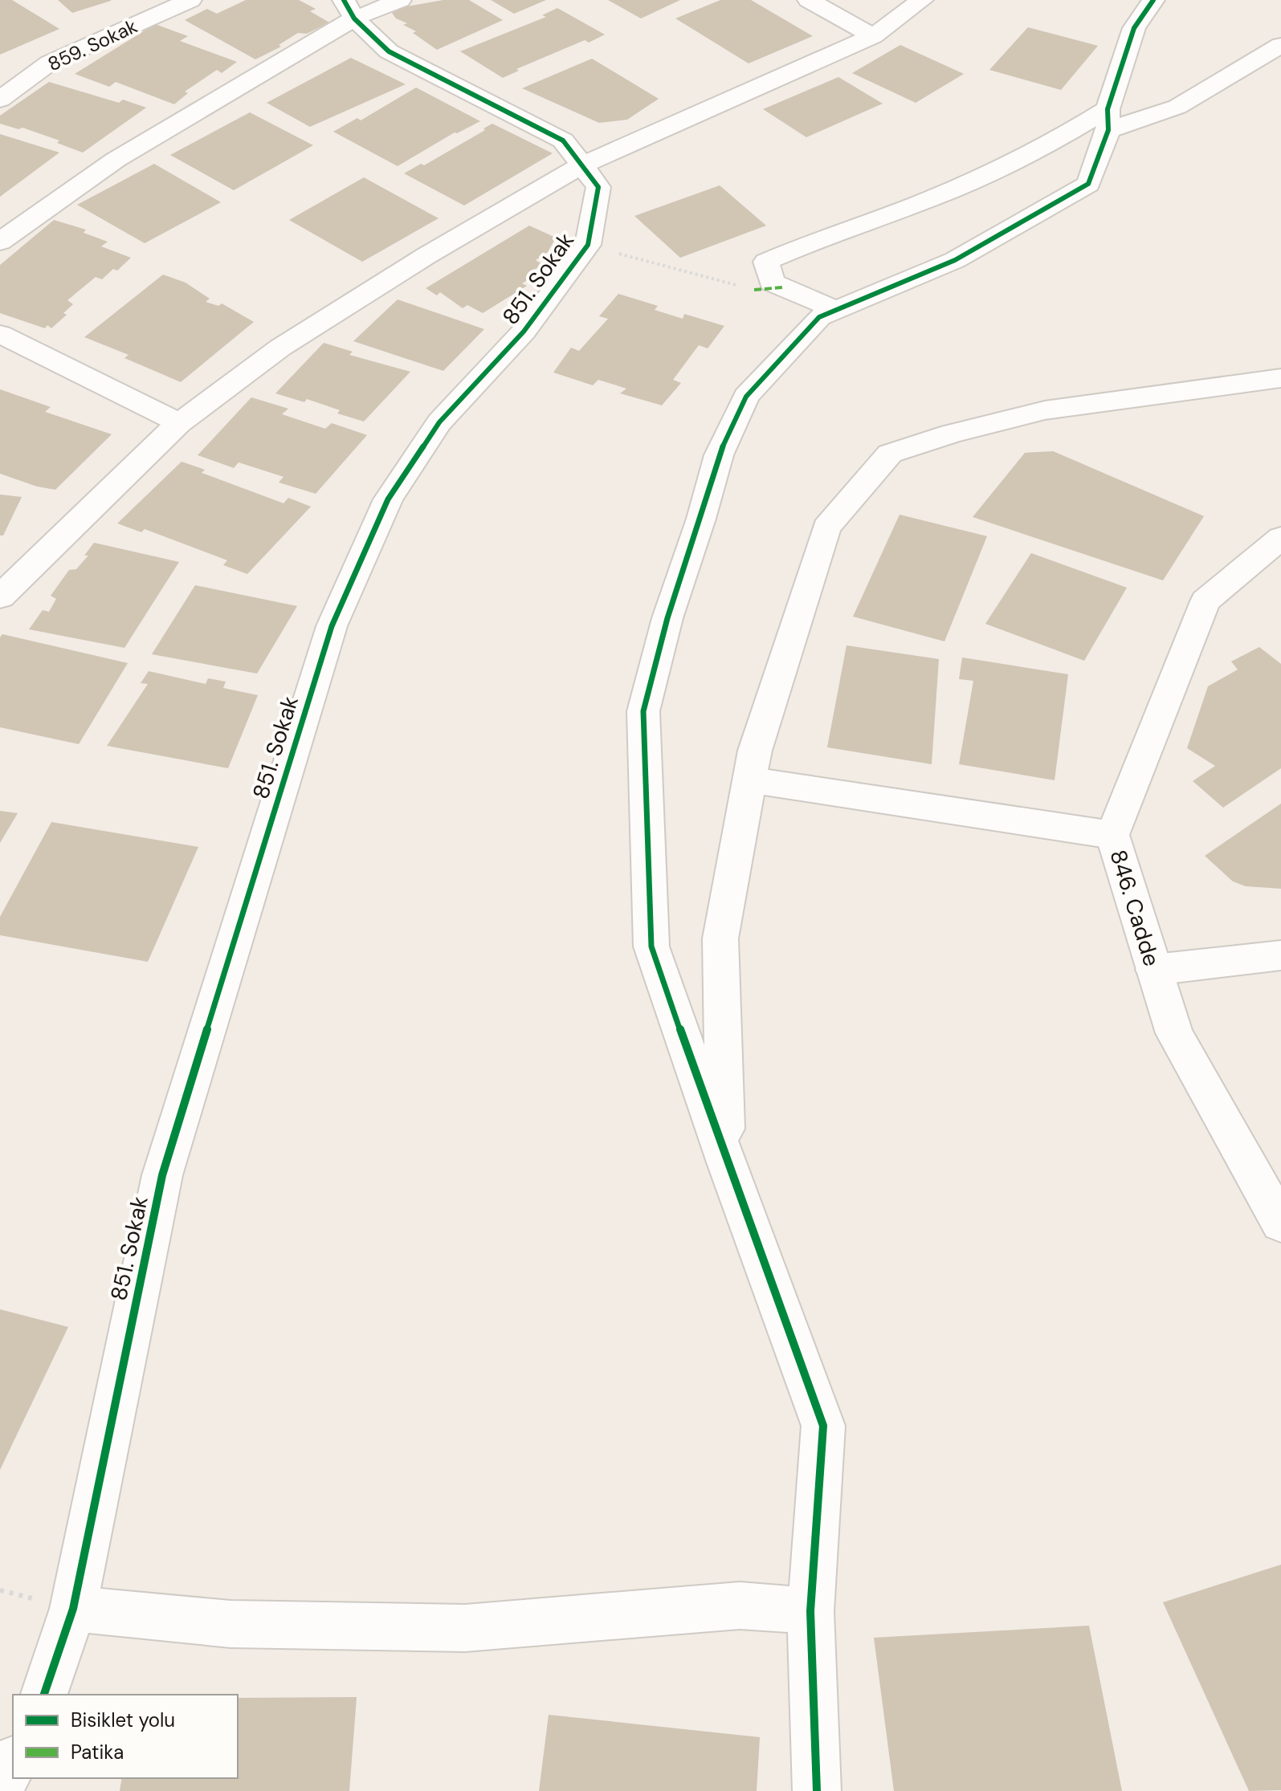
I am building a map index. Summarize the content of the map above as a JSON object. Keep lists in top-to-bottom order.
{
  "streets": {
    "street": ["859. Sokak", "851. Sokak", "846. Cadde"]
  },
  "legend": ["Bisiklet yolu", "Patika"]
}
